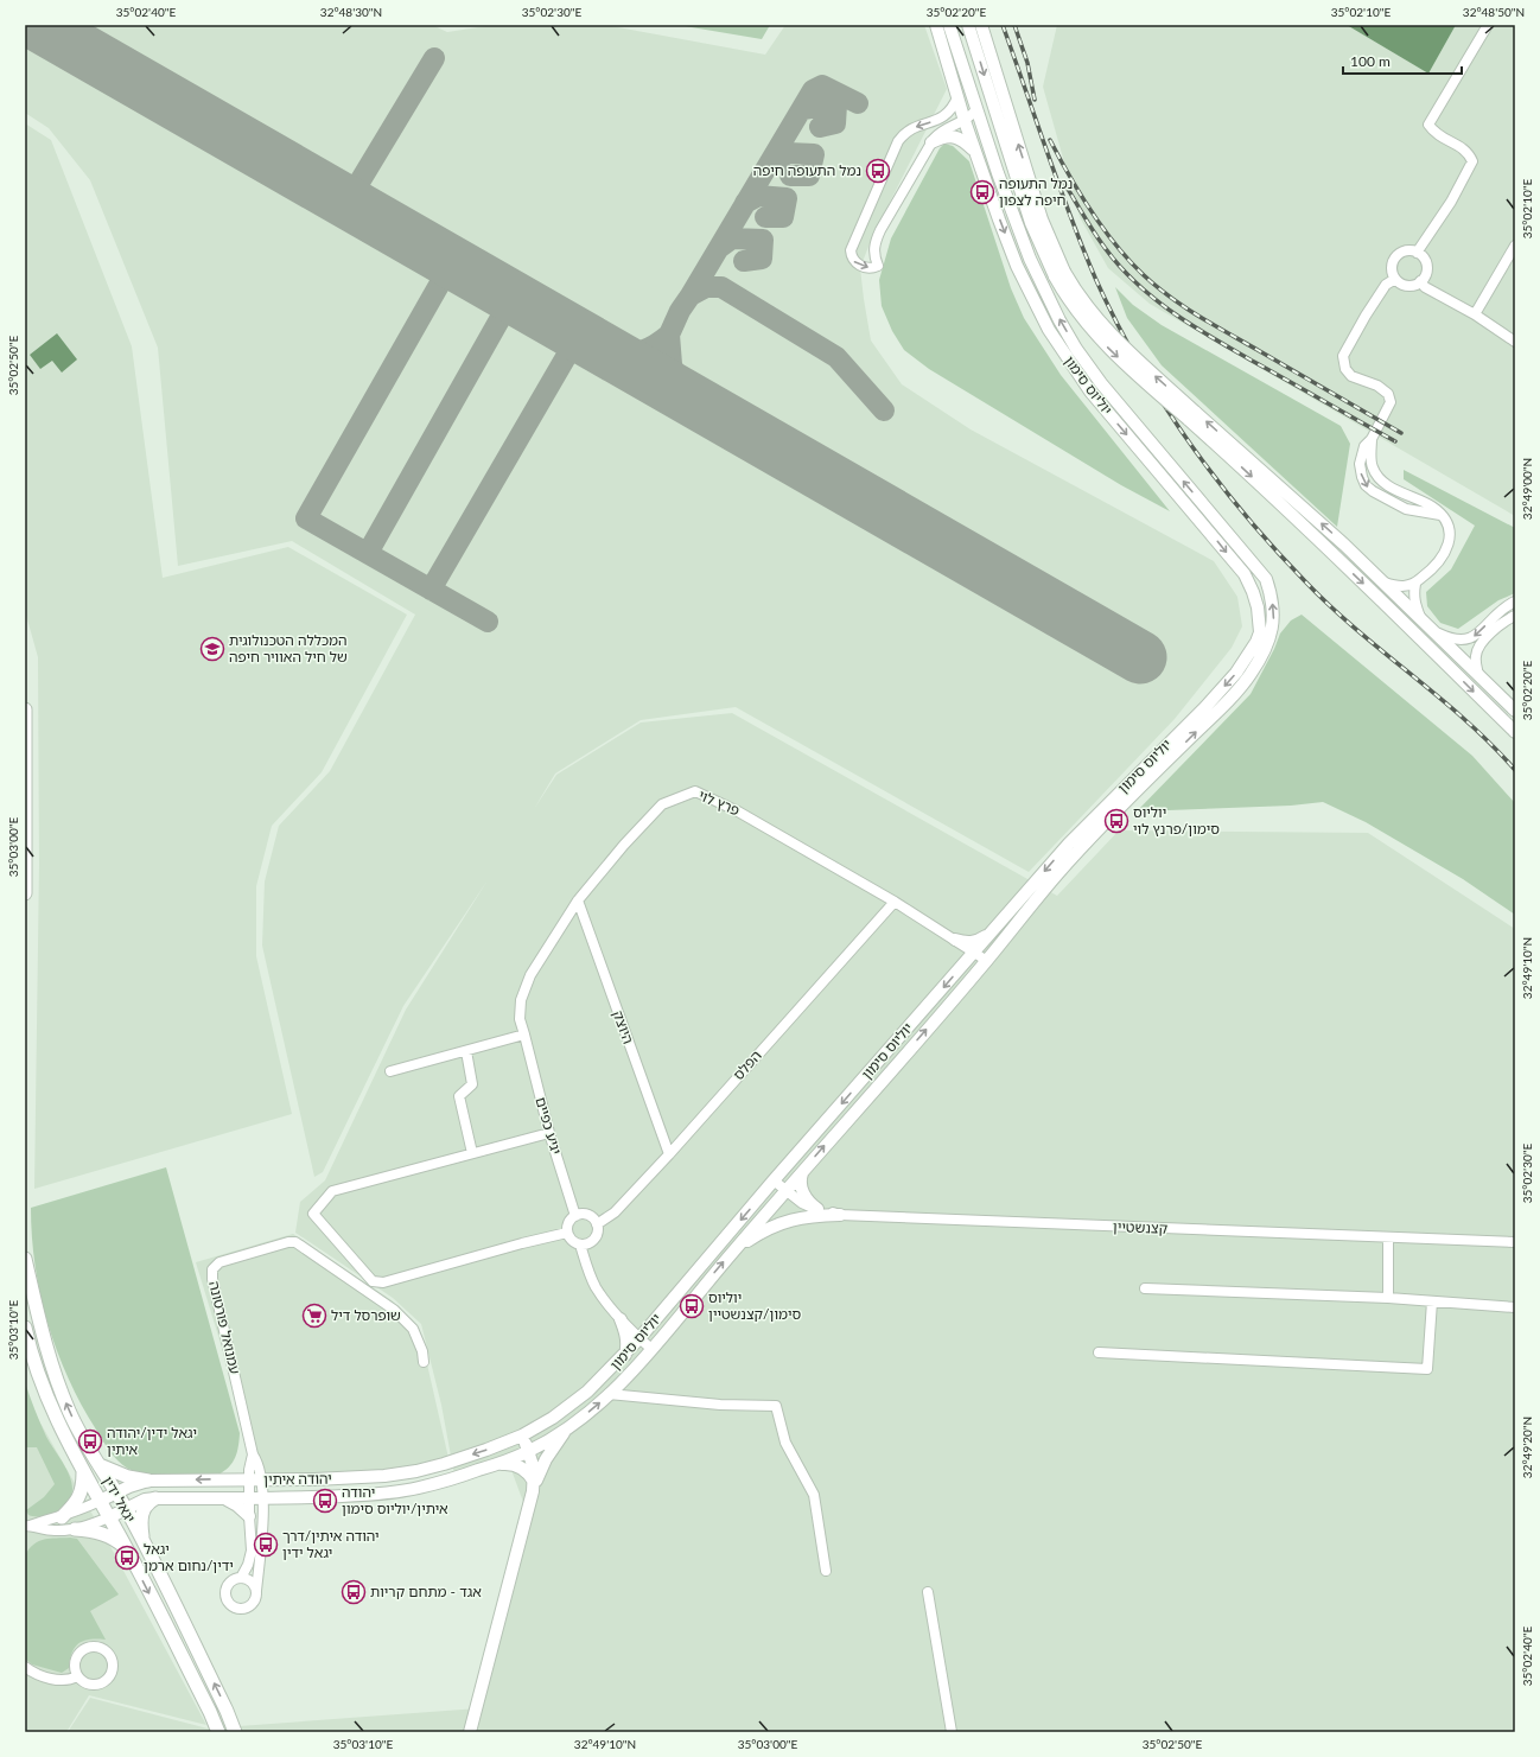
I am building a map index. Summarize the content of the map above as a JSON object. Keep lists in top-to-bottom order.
{
  "streets": {
    "main road": ["יגאל ידין"],
    "street": [
      "יוליוס סימון",
      "פרץ לוי",
      "היוצק",
      "הפלס",
      "יגיע כפיים",
      "קצנשטיין",
      "עמנואל פורטונה",
      "יהודה איתין"
    ]
  },
  "crossings": [
    ["יוליוס סימון", "פרץ לוי"],
    ["יוליוס סימון", "קצנשטיין"],
    ["יוליוס סימון", "יהודה איתין"],
    ["פרץ לוי", "היוצק"],
    ["פרץ לוי", "הפלס"],
    ["פרץ לוי", "יגיע כפיים"],
    ["היוצק", "הפלס"],
    ["הפלס", "יגיע כפיים"],
    ["עמנואל פורטונה", "יהודה איתין"],
    ["יהודה איתין", "יגאל ידין"]
  ],
  "places": {
    "bus stop": [
      "נמל התעופה חיפה",
      "נמל התעופה חיפה לצפון",
      "יוליוס סימון/פרנץ לוי",
      "יוליוס סימון/קצנשטיין",
      "יגאל ידין/יהודה איתין",
      "יהודה איתין/יוליוס סימון",
      "יהודה איתין/דרך יגאל ידין",
      "יגאל ידין/נחום ארמן",
      "אגד - מתחם קריות"
    ],
    "school or university": ["המכללה הטכנולוגית של חיל האוויר חיפה"],
    "supermarket": ["שופרסל דיל"]
  },
  "scale_bar": "100 m",
  "coordinates": [
    "35°02'40\"E",
    "32°48'30\"N",
    "35°02'30\"E",
    "35°02'20\"E",
    "35°02'10\"E",
    "32°48'50\"N",
    "35°02'50\"E",
    "32°49'00\"N",
    "35°03'00\"E",
    "32°49'10\"N",
    "35°03'10\"E",
    "32°49'20\"N"
  ]
}
